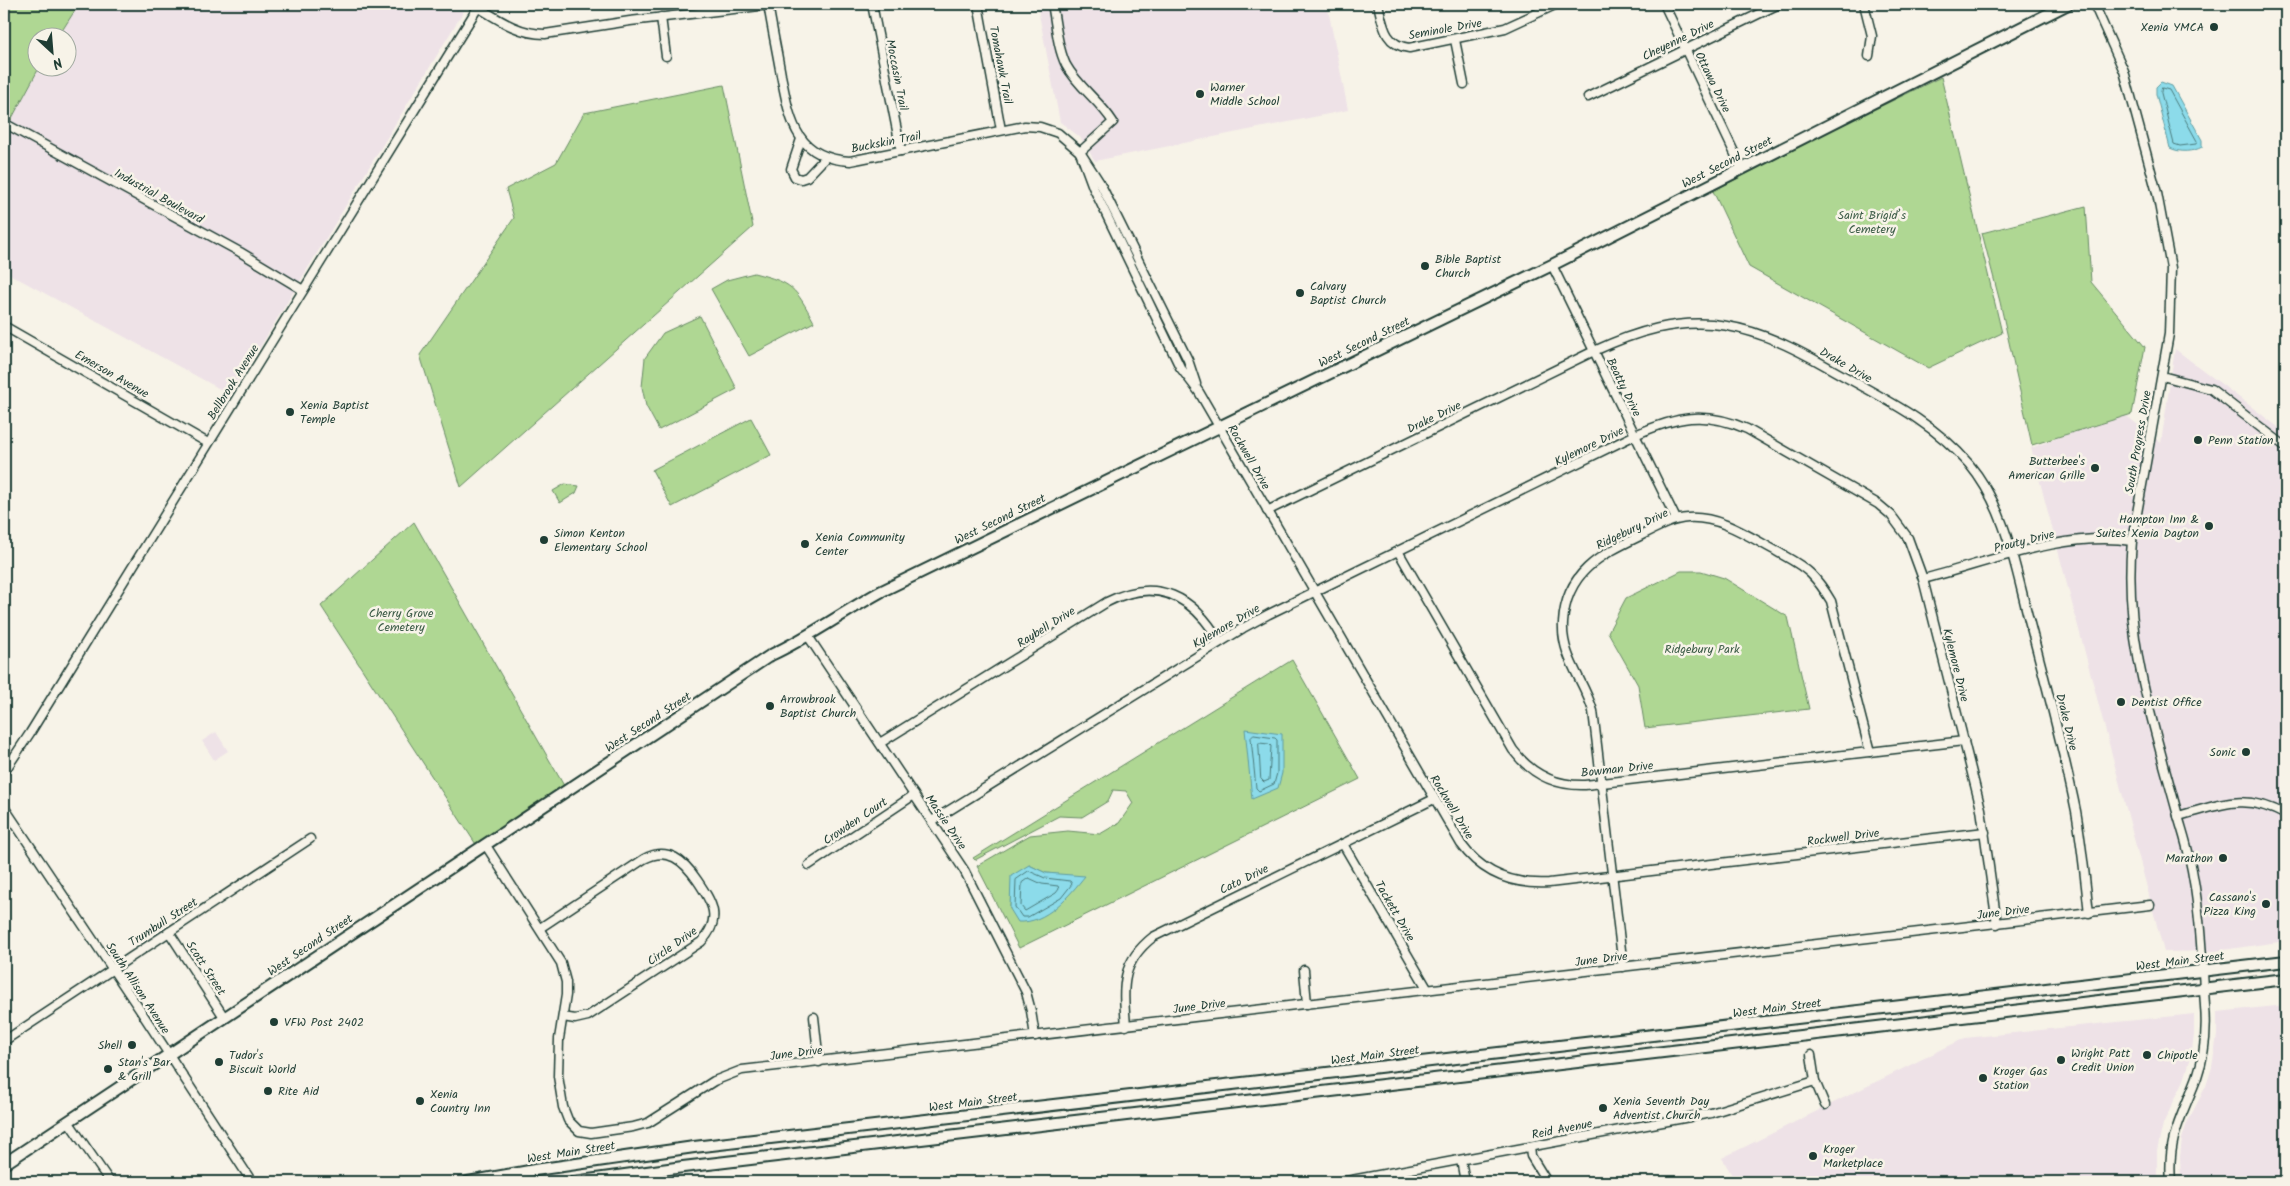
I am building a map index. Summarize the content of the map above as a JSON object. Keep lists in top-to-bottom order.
{
  "streets": {
    "main road": ["West Second Street", "West Main Street"],
    "street": [
      "Seminole Drive",
      "Cheyenne Drive",
      "Tomahawk Trail",
      "Moccasin Trail",
      "Ottawa Drive",
      "Buckskin Trail",
      "Industrial Boulevard",
      "Drake Drive",
      "Emerson Avenue",
      "Bellbrook Avenue",
      "Beatty Drive",
      "South Progress Drive",
      "Kylemore Drive",
      "Rockwell Drive",
      "Ridgebury Drive",
      "Prouty Drive",
      "Raybell Drive",
      "Bowman Drive",
      "Crowden Court",
      "Massie Drive",
      "Cato Drive",
      "Tackett Drive",
      "June Drive",
      "Trumbull Street",
      "Circle Drive",
      "Scott Street",
      "South Allison Avenue",
      "Reid Avenue"
    ]
  },
  "crossings": [
    ["Cheyenne Drive", "Ottawa Drive"],
    ["Tomahawk Trail", "Buckskin Trail"],
    ["Moccasin Trail", "Buckskin Trail"],
    ["Ottawa Drive", "West Second Street"],
    ["Buckskin Trail", "Rockwell Drive"],
    ["West Second Street", "Beatty Drive"],
    ["West Second Street", "Rockwell Drive"],
    ["West Second Street", "Massie Drive"],
    ["West Second Street", "June Drive"],
    ["West Second Street", "Scott Street"],
    ["West Second Street", "South Allison Avenue"],
    ["Industrial Boulevard", "Bellbrook Avenue"],
    ["Drake Drive", "Beatty Drive"],
    ["Drake Drive", "Rockwell Drive"],
    ["Drake Drive", "Prouty Drive"],
    ["Drake Drive", "June Drive"],
    ["Emerson Avenue", "Bellbrook Avenue"],
    ["Beatty Drive", "Kylemore Drive"],
    ["Beatty Drive", "Ridgebury Drive"],
    ["South Progress Drive", "Prouty Drive"],
    ["South Progress Drive", "West Main Street"],
    ["Kylemore Drive", "Rockwell Drive"],
    ["Kylemore Drive", "Prouty Drive"],
    ["Kylemore Drive", "Raybell Drive"],
    ["Kylemore Drive", "Bowman Drive"],
    ["Kylemore Drive", "Massie Drive"],
    ["Kylemore Drive", "June Drive"],
    ["Rockwell Drive", "Ridgebury Drive"],
    ["Rockwell Drive", "Cato Drive"],
    ["Ridgebury Drive", "Bowman Drive"],
    ["Ridgebury Drive", "June Drive"],
    ["Raybell Drive", "Massie Drive"],
    ["Crowden Court", "Massie Drive"],
    ["Massie Drive", "June Drive"],
    ["Cato Drive", "Tackett Drive"],
    ["Cato Drive", "June Drive"],
    ["Tackett Drive", "June Drive"],
    ["June Drive", "Circle Drive"],
    ["Trumbull Street", "Scott Street"],
    ["Trumbull Street", "South Allison Avenue"]
  ],
  "parks": ["Saint Brigid’s Cemetery", "Cherry Grove Cemetery", "Ridgebury Park"],
  "places": [
    "Xenia YMCA",
    "Warner Middle School",
    "Bible Baptist Church",
    "Calvary Baptist Church",
    "Xenia Baptist Temple",
    "Penn Station",
    "Butterbee's American Grille",
    "Hampton Inn & Suites Xenia Dayton",
    "Simon Kenton Elementary School",
    "Xenia Community Center",
    "Dentist Office",
    "Arrowbrook Baptist Church",
    "Sonic",
    "Marathon",
    "Cassano's Pizza King",
    "VFW Post 2402",
    "Shell",
    "Chipotle",
    "Wright Patt Credit Union",
    "Tudor's Biscuit World",
    "Stan's Bar & Grill",
    "Kroger Gas Station",
    "Rite Aid",
    "Xenia Country Inn",
    "Xenia Seventh Day Adventist Church",
    "Kroger Marketplace"
  ],
  "north": "bottom right"
}
